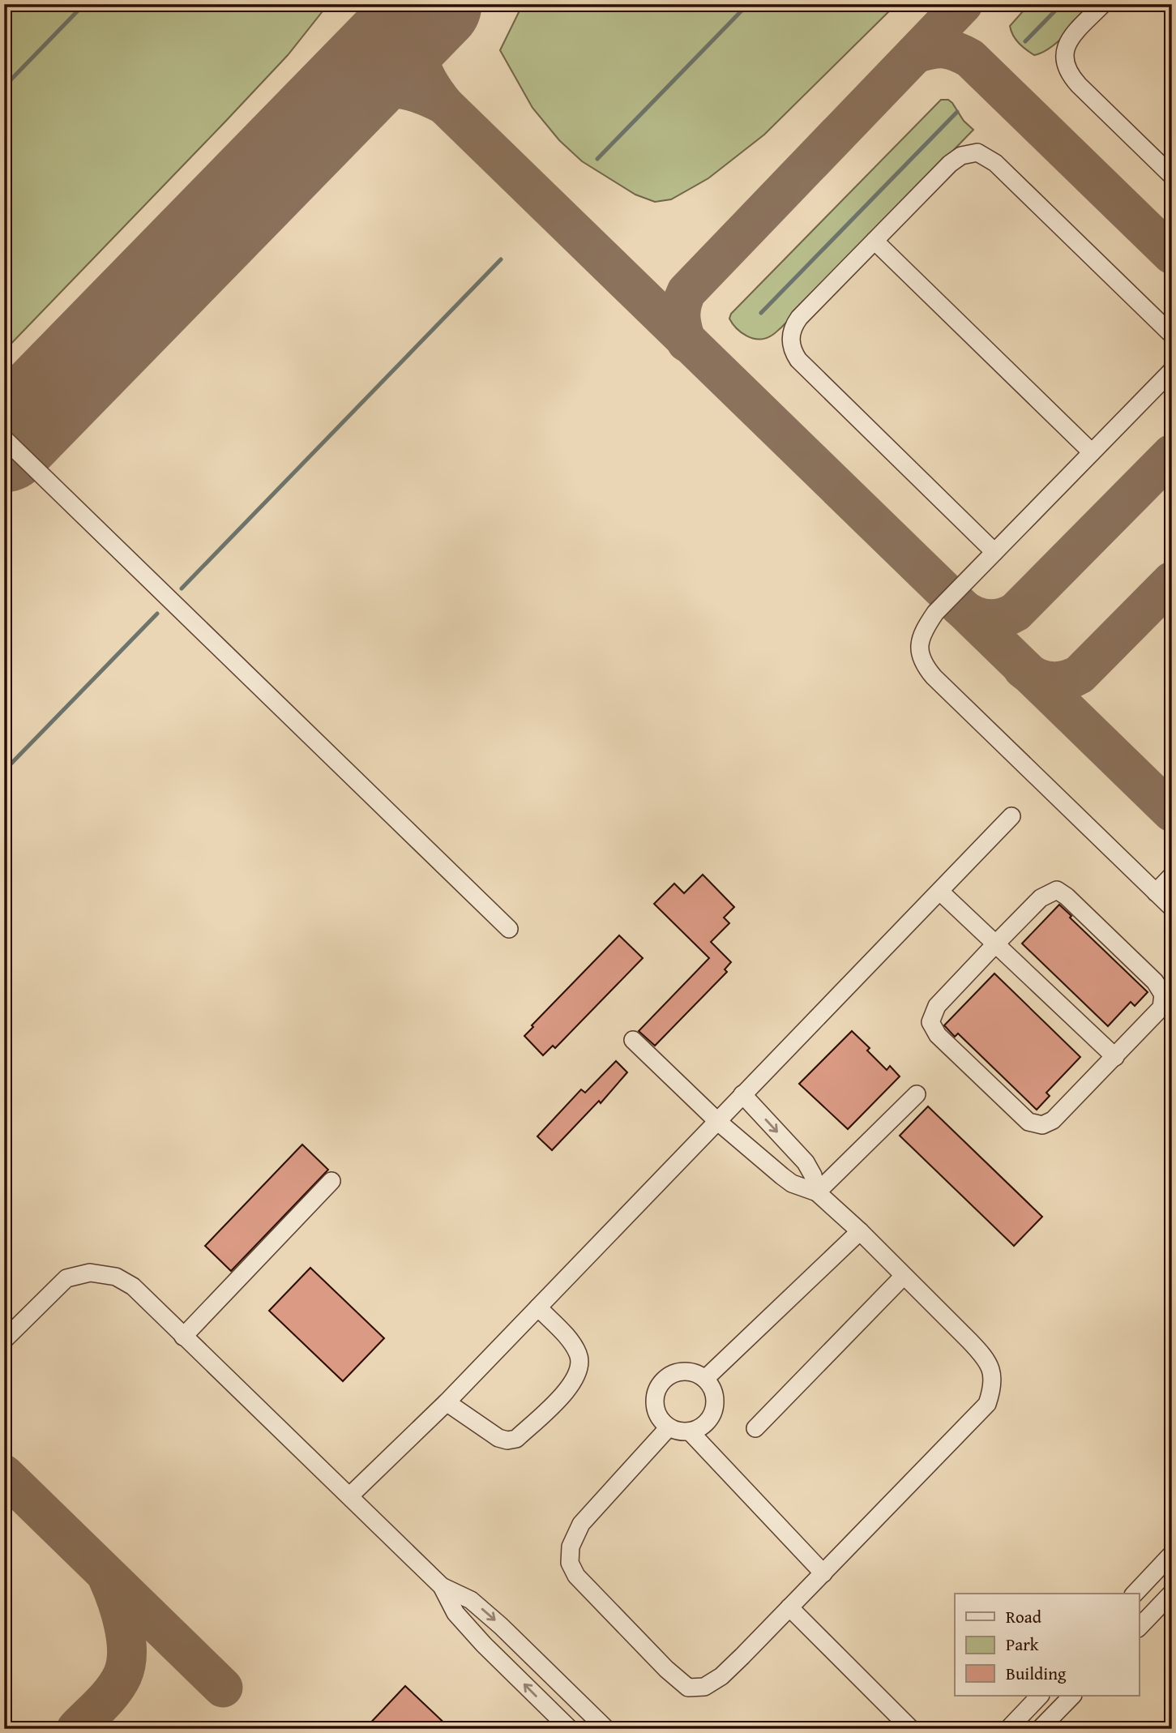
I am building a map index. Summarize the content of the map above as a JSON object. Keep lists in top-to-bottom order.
{
  "legend": ["Road", "Park", "Building"]
}
